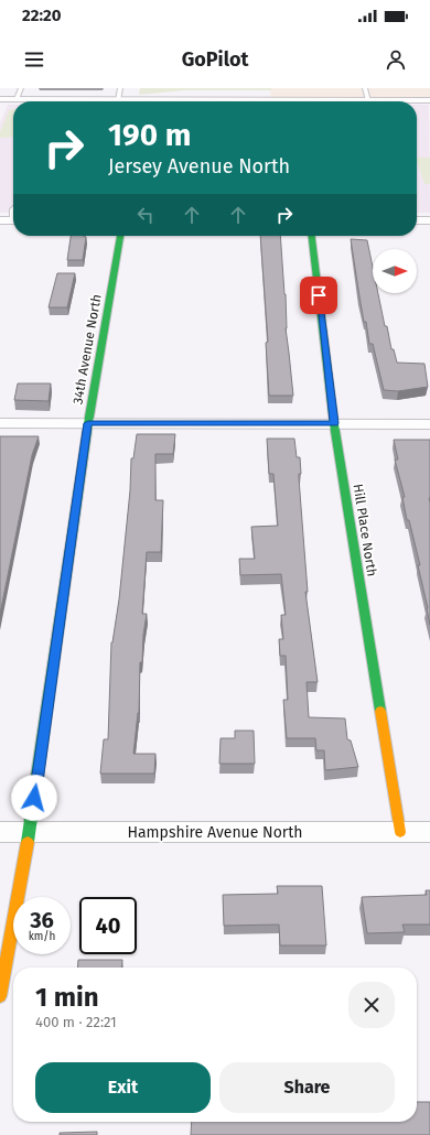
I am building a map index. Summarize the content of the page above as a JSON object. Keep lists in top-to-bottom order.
{
  "streets": {
    "street": ["34th Avenue North", "Hill Place North", "Hampshire Avenue North"]
  },
  "crossings": [
    ["34th Avenue North", "Hampshire Avenue North"],
    ["Hill Place North", "Hampshire Avenue North"]
  ],
  "north": "right",
  "page": {
    "status": "22:20",
    "header": "GoPilot",
    "turn": ["190 m", "Jersey Avenue North"],
    "speed": "36 km/h",
    "limit": "40",
    "heading": ["1 min", "400 m · 22:21"],
    "buttons": ["Exit", "Share"]
  }
}
